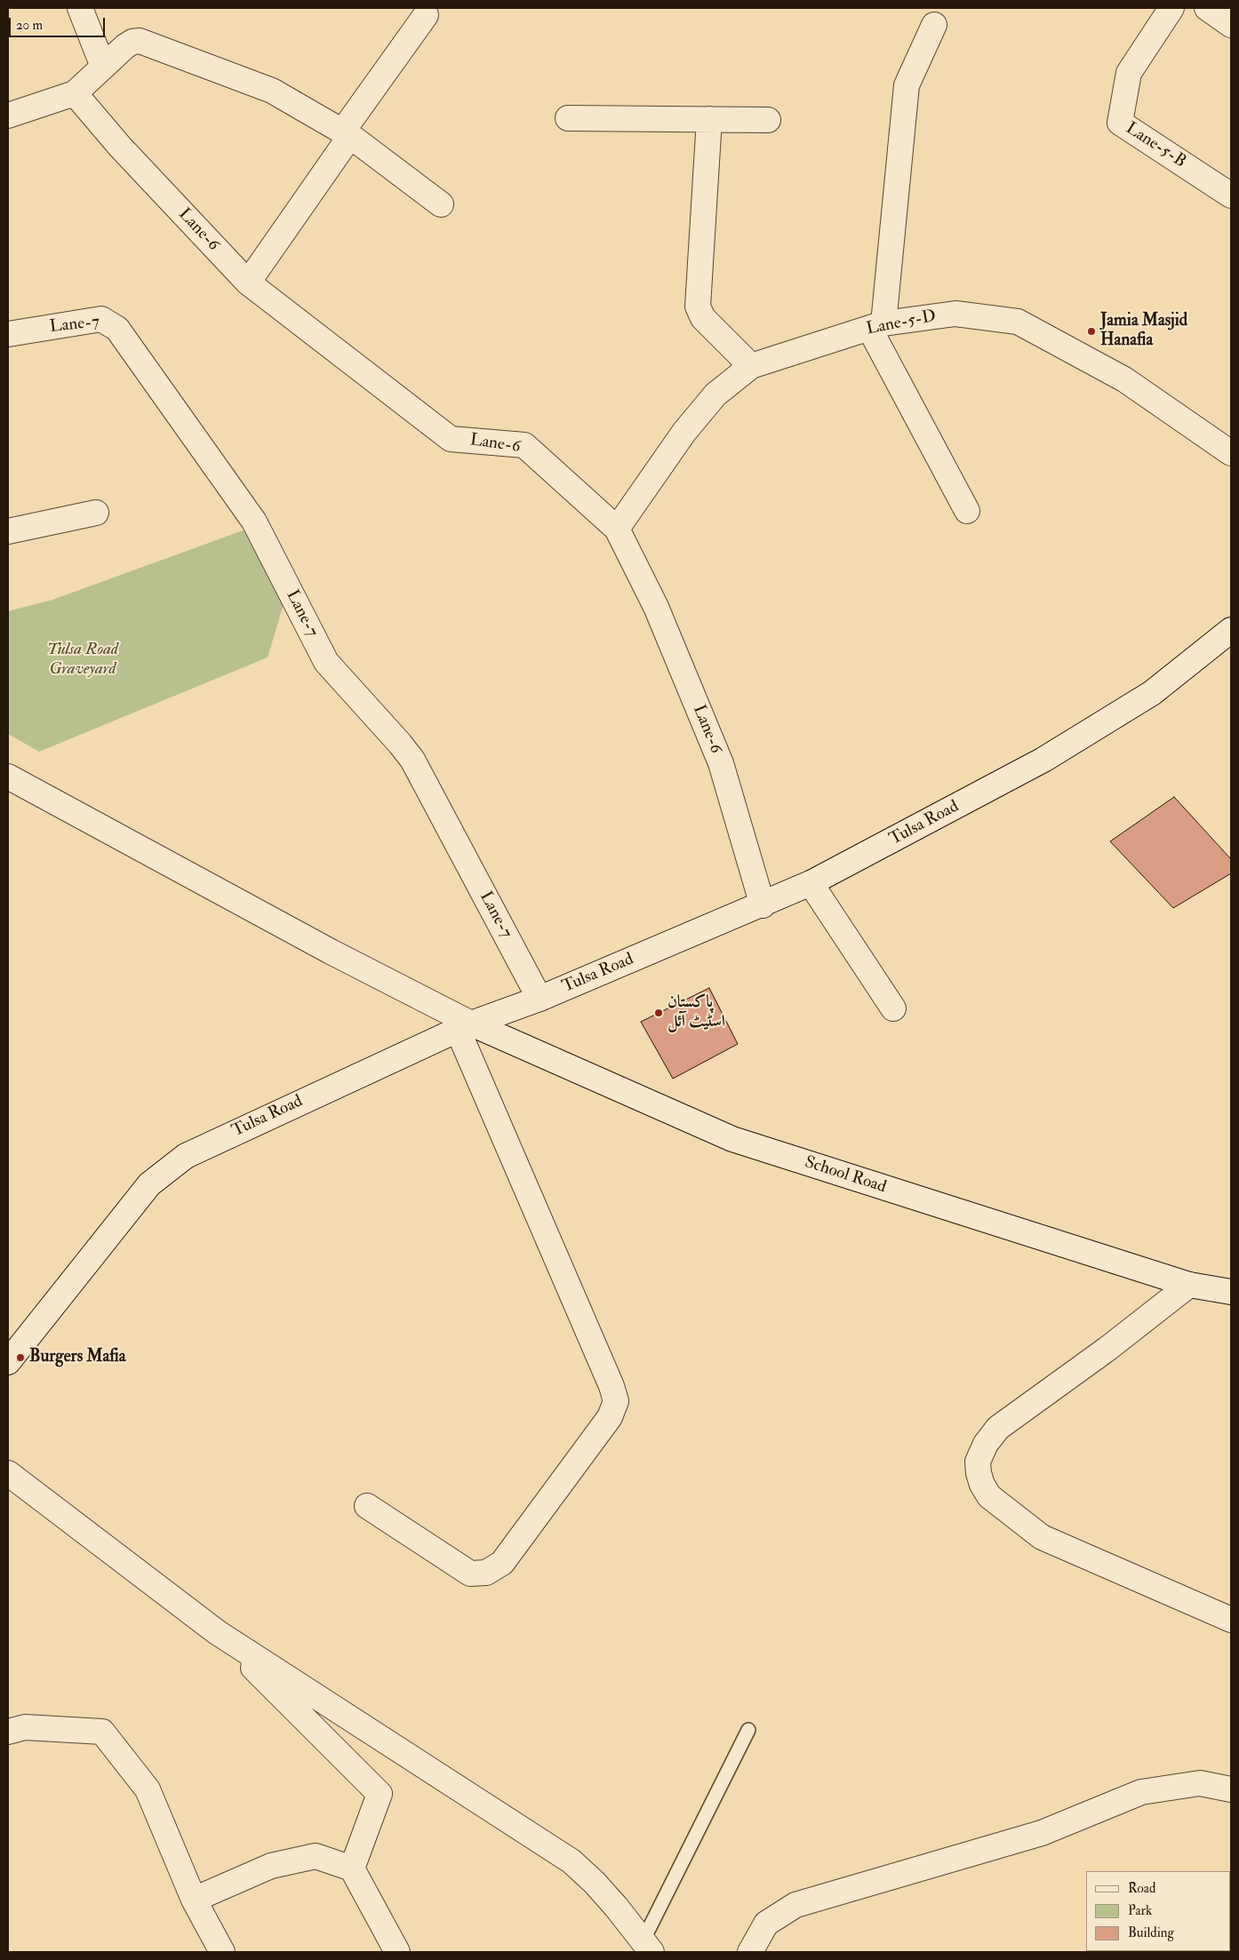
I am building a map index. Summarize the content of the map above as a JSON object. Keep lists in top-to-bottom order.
{
  "streets": {
    "street": [
      "Lane-5-B",
      "Lane-6",
      "Lane-5-D",
      "Lane-7",
      "Tulsa Road",
      "School Road"
    ]
  },
  "crossings": [
    ["Lane-6", "Lane-5-D"],
    ["Lane-6", "Tulsa Road"],
    ["Lane-7", "Tulsa Road"],
    ["Tulsa Road", "School Road"]
  ],
  "parks": ["Tulsa Road Graveyard"],
  "places": ["Jamia Masjid Hanafia", "پاکستان اسٹیٹ آئل", "Burgers Mafia"],
  "legend": ["Road", "Park", "Building"],
  "scale_bar": "20 m"
}
